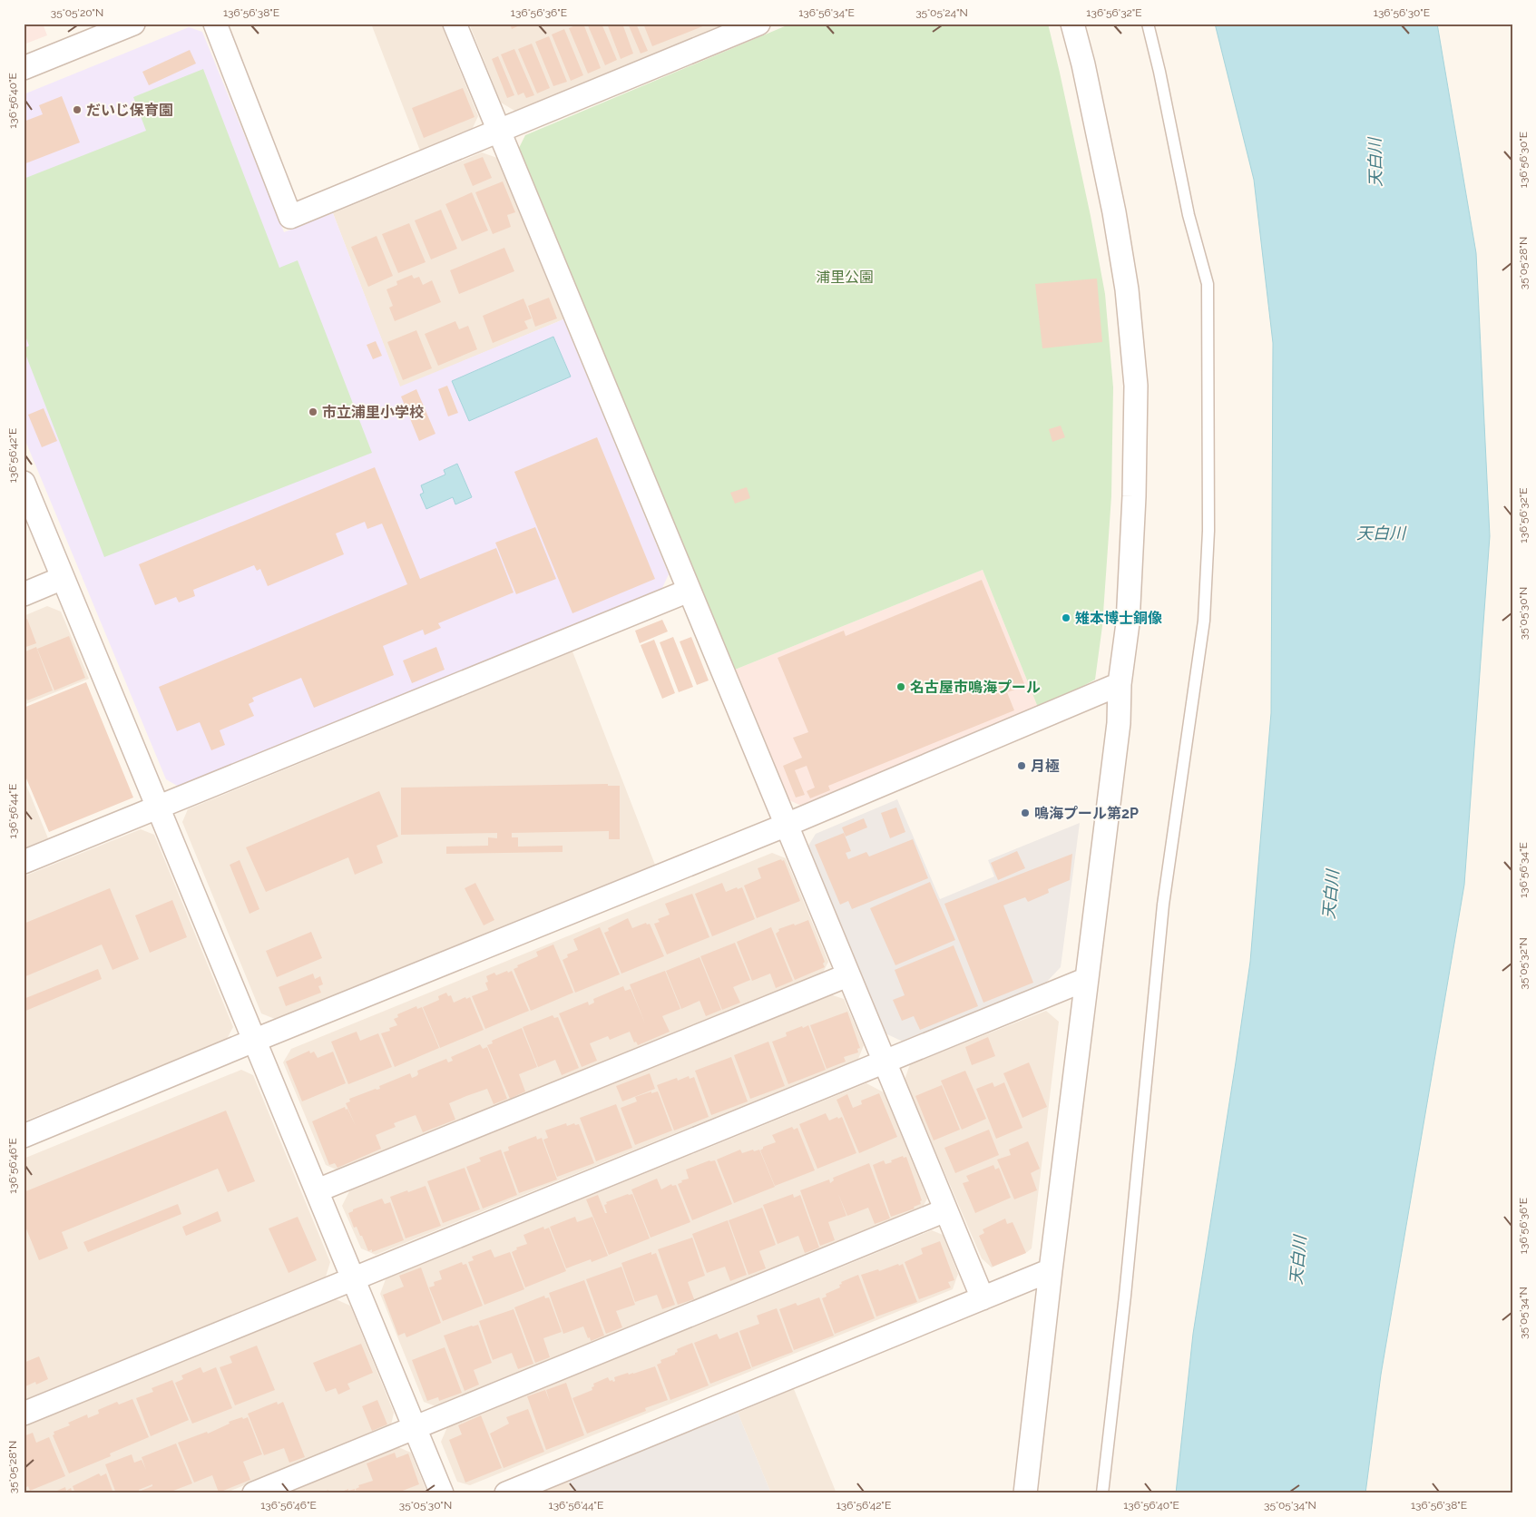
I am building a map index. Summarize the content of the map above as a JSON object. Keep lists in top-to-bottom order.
{
  "water": ["天白川"],
  "parks": ["浦里公園"],
  "places": [
    "だいじ保育園",
    "市立浦里小学校",
    "雉本博士銅像",
    "名古屋市鳴海プール",
    "月極",
    "鳴海プール第2P"
  ],
  "coordinates": [
    "35°05'20\"N",
    "136°56'38\"E",
    "136°56'36\"E",
    "136°56'34\"E",
    "35°05'24\"N",
    "136°56'32\"E",
    "136°56'30\"E",
    "136°56'40\"E",
    "35°05'28\"N",
    "136°56'42\"E",
    "35°05'30\"N",
    "136°56'44\"E",
    "35°05'32\"N",
    "136°56'46\"E",
    "35°05'34\"N"
  ]
}
